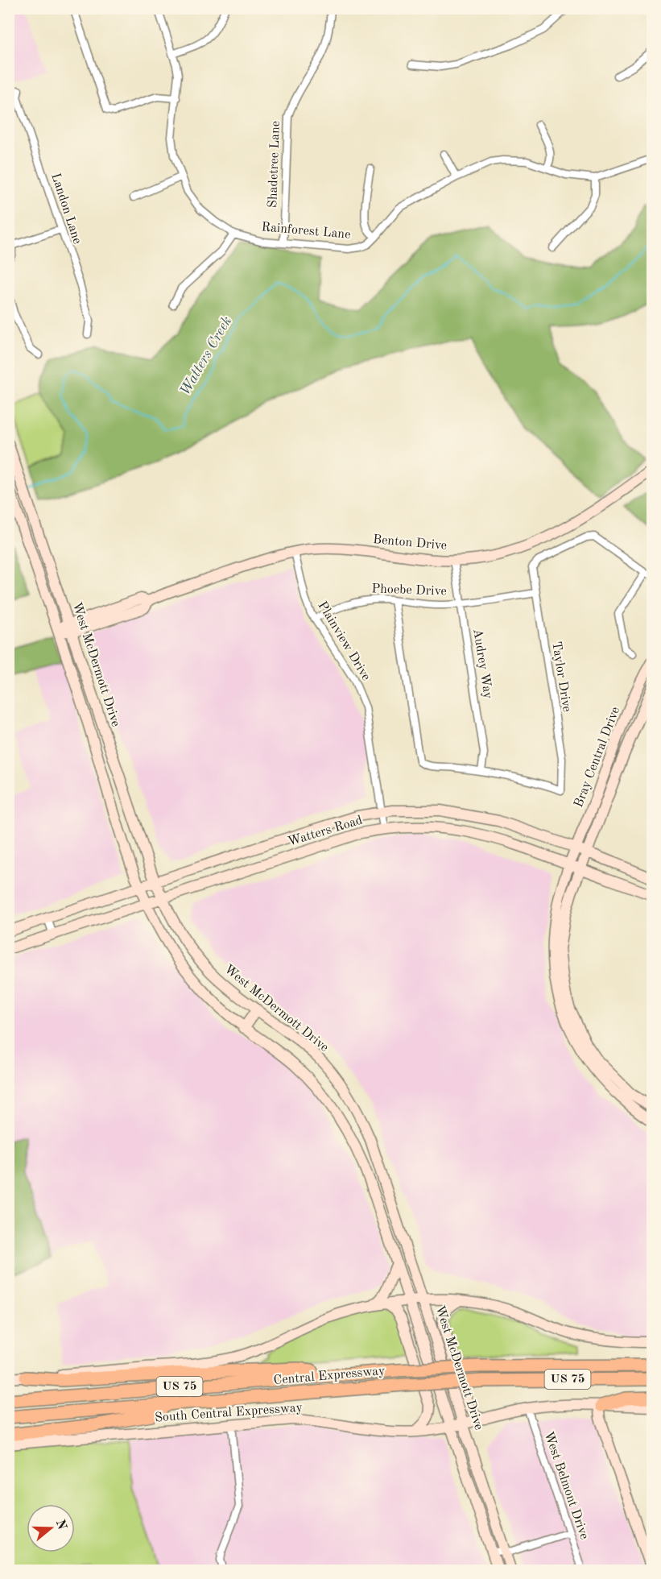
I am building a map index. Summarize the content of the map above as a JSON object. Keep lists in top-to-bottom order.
{
  "streets": {
    "highway": ["Central Expressway", "US 75"],
    "main road": [
      "Benton Drive",
      "West McDermott Drive",
      "Bray Central Drive",
      "Watters Road",
      "South Central Expressway"
    ],
    "street": [
      "Shadetree Lane",
      "Landon Lane",
      "Rainforest Lane",
      "Phoebe Drive",
      "Plainview Drive",
      "Audrey Way",
      "Taylor Drive",
      "West Belmont Drive"
    ]
  },
  "crossings": [
    ["Shadetree Lane", "Rainforest Lane"],
    ["Benton Drive", "Plainview Drive"],
    ["Benton Drive", "Audrey Way"],
    ["Benton Drive", "West McDermott Drive"],
    ["Phoebe Drive", "Plainview Drive"],
    ["Phoebe Drive", "Audrey Way"],
    ["Phoebe Drive", "Taylor Drive"],
    ["Plainview Drive", "Watters Road"],
    ["Audrey Way", "Taylor Drive"],
    ["West McDermott Drive", "Watters Road"],
    ["West McDermott Drive", "South Central Expressway"],
    ["Bray Central Drive", "Watters Road"],
    ["South Central Expressway", "West Belmont Drive"]
  ],
  "water": ["Watters Creek"],
  "north": "right"
}
